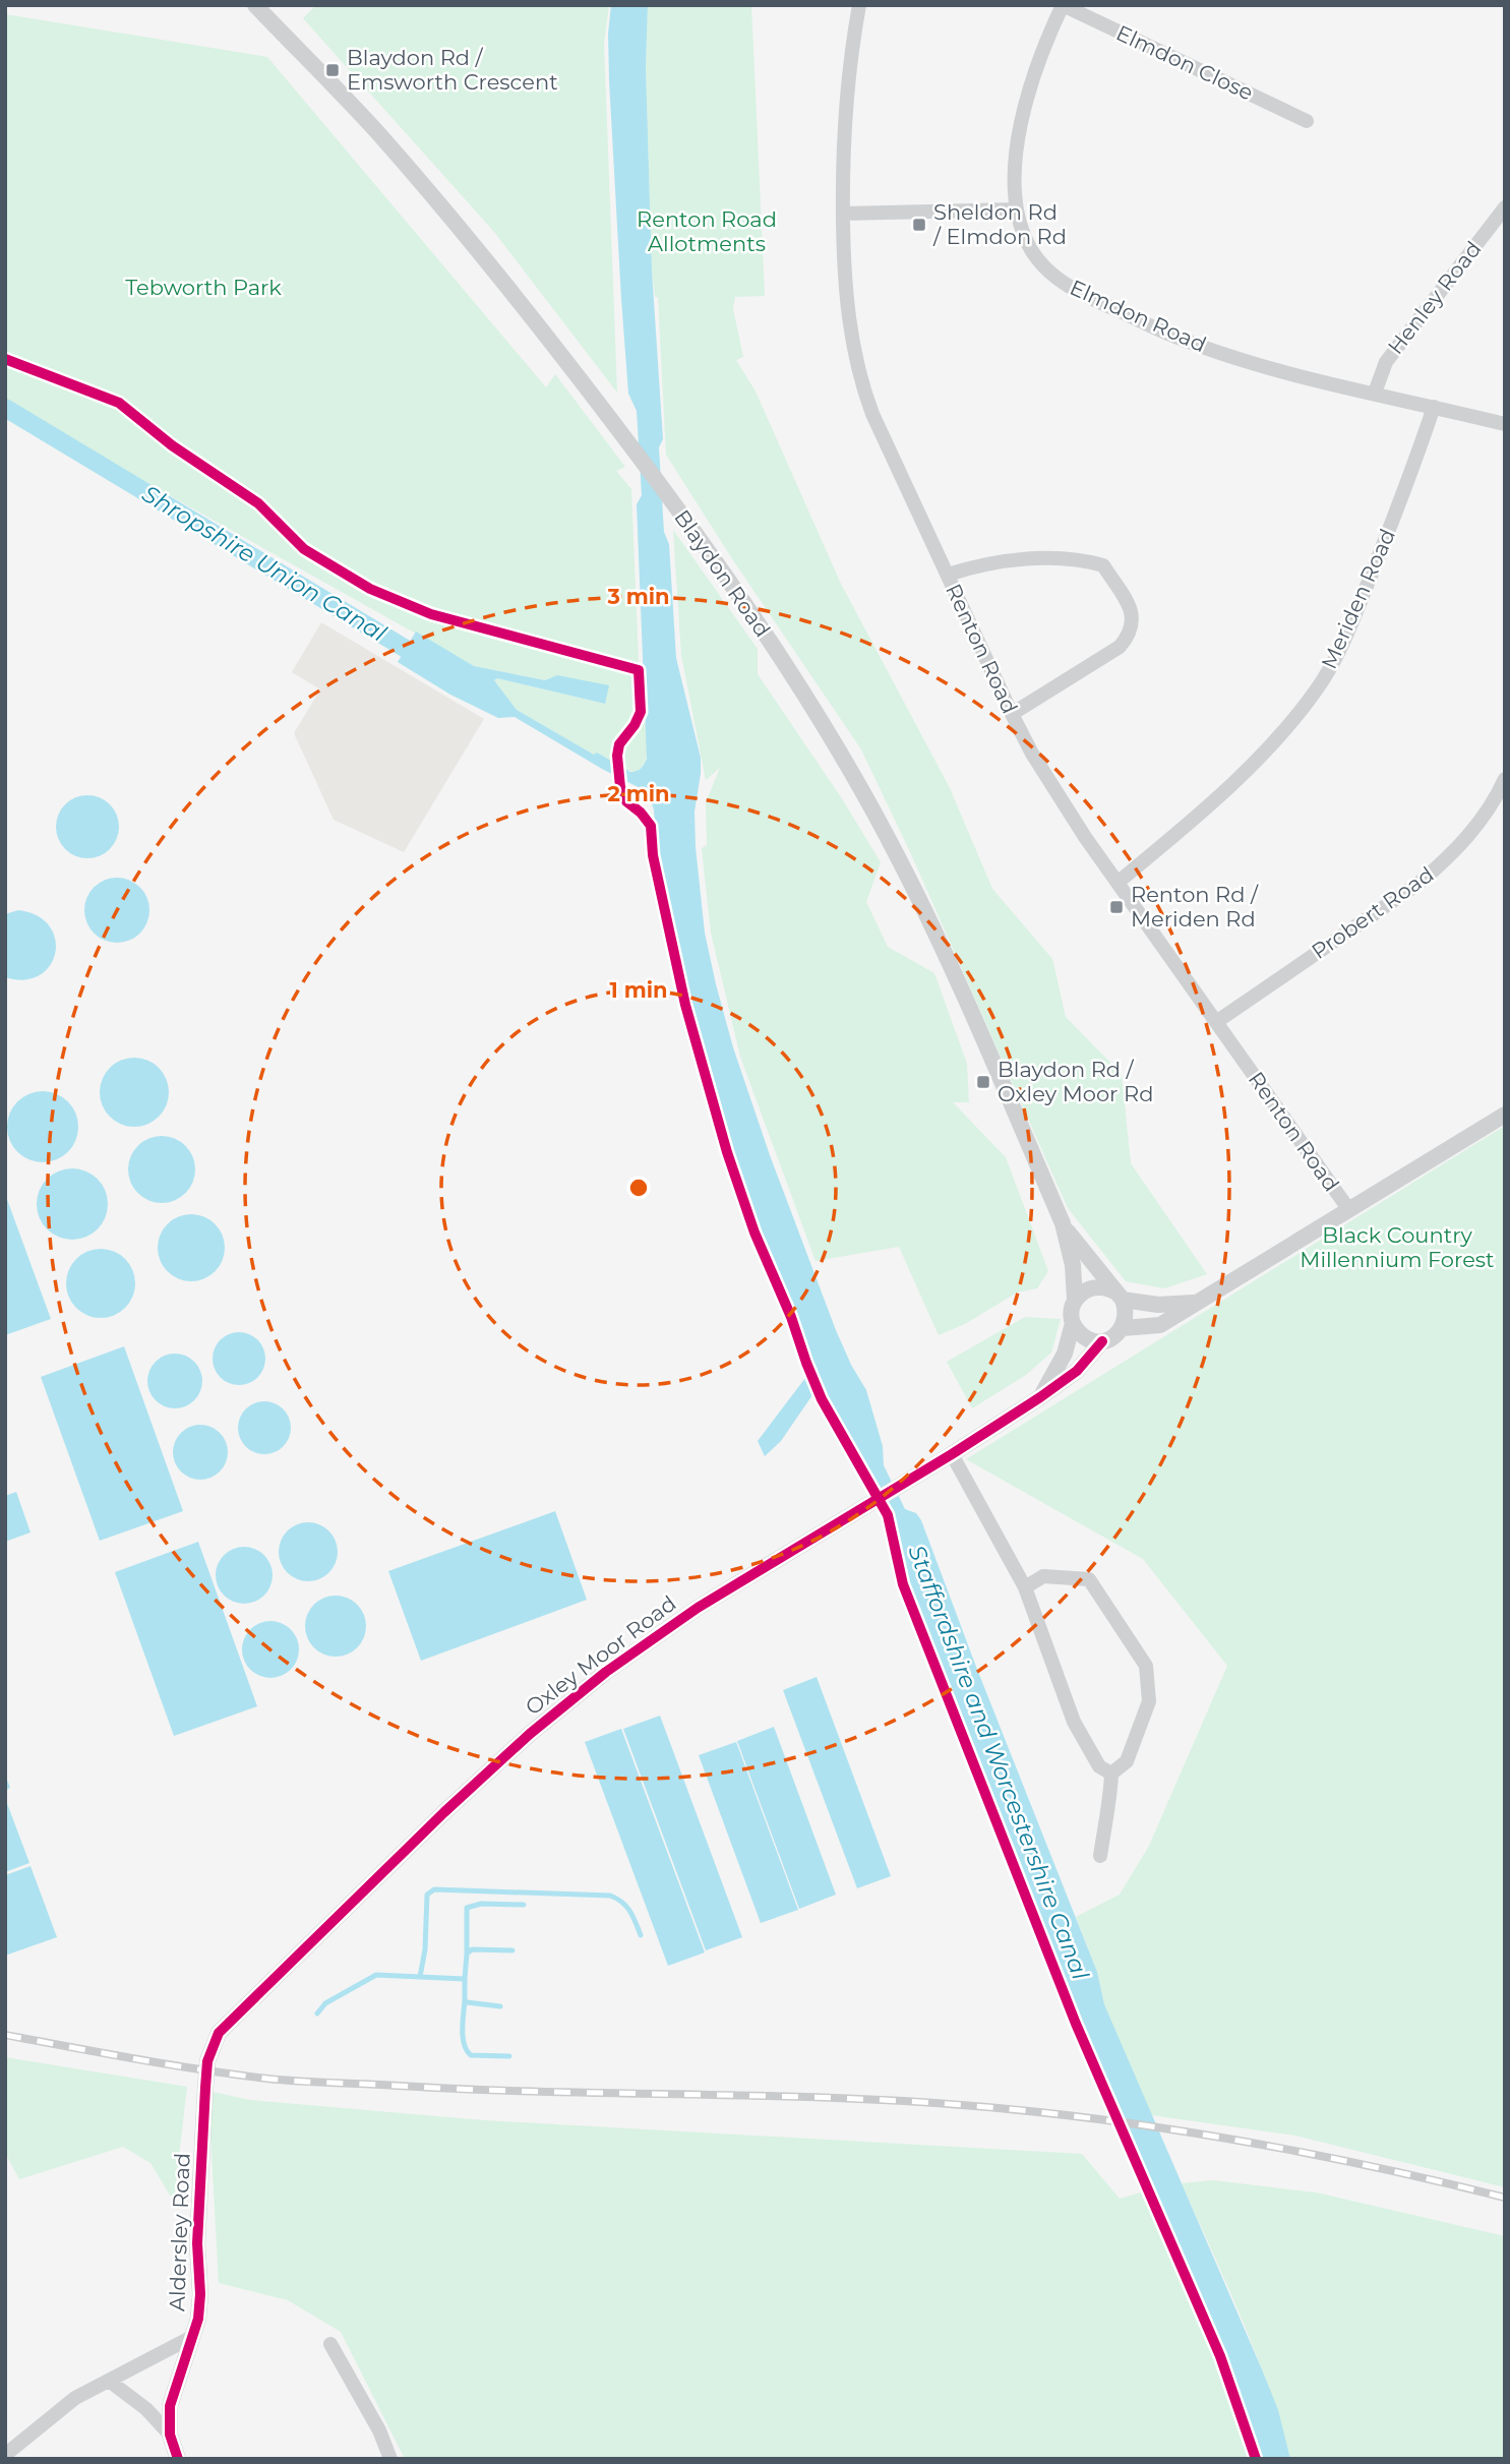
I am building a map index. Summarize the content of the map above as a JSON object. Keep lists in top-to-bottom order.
{
  "streets": {
    "street": [
      "Elmdon Close",
      "Henley Road",
      "Elmdon Road",
      "Blaydon Road",
      "Meriden Road",
      "Renton Road",
      "Probert Road",
      "Oxley Moor Road",
      "Aldersley Road"
    ]
  },
  "crossings": [
    ["Elmdon Close", "Elmdon Road"],
    ["Henley Road", "Elmdon Road"],
    ["Elmdon Road", "Meriden Road"],
    ["Blaydon Road", "Oxley Moor Road"],
    ["Meriden Road", "Renton Road"],
    ["Renton Road", "Probert Road"],
    ["Oxley Moor Road", "Aldersley Road"]
  ],
  "water": ["Shropshire Union Canal", "Staffordshire and Worcestershire Canal"],
  "parks": ["Renton Road Allotments", "Tebworth Park", "Black Country Millennium Forest"],
  "places": {
    "transit": [
      "Blaydon Rd / Emsworth Crescent",
      "Sheldon Rd / Elmdon Rd",
      "Renton Rd / Meriden Rd",
      "Blaydon Rd / Oxley Moor Rd"
    ]
  },
  "rings": ["3 min", "2 min", "1 min"]
}
